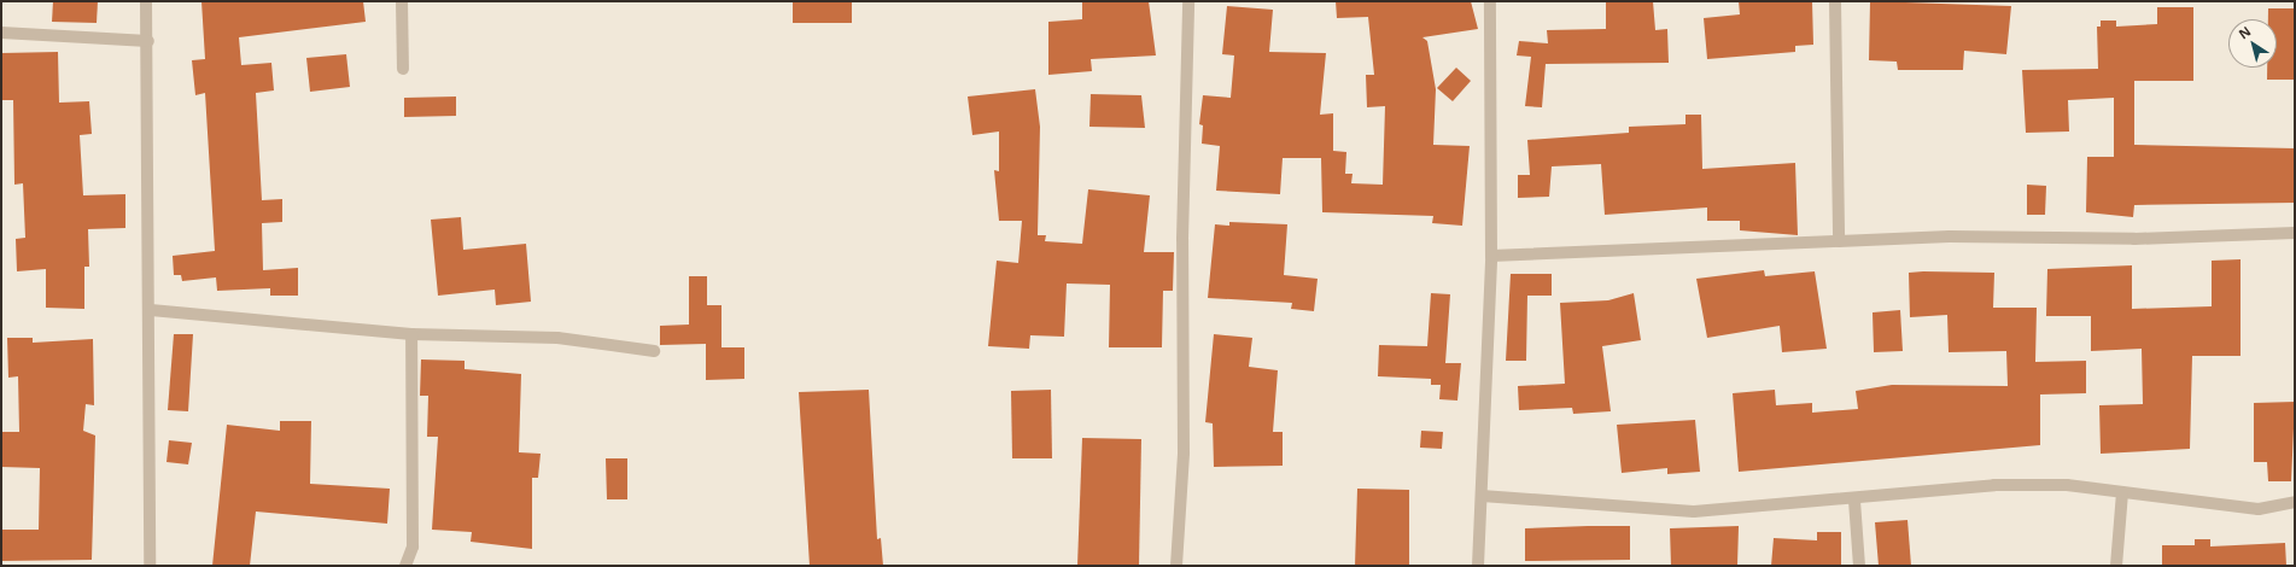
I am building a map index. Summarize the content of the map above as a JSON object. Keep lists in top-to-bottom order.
{
  "north": "top left"
}
